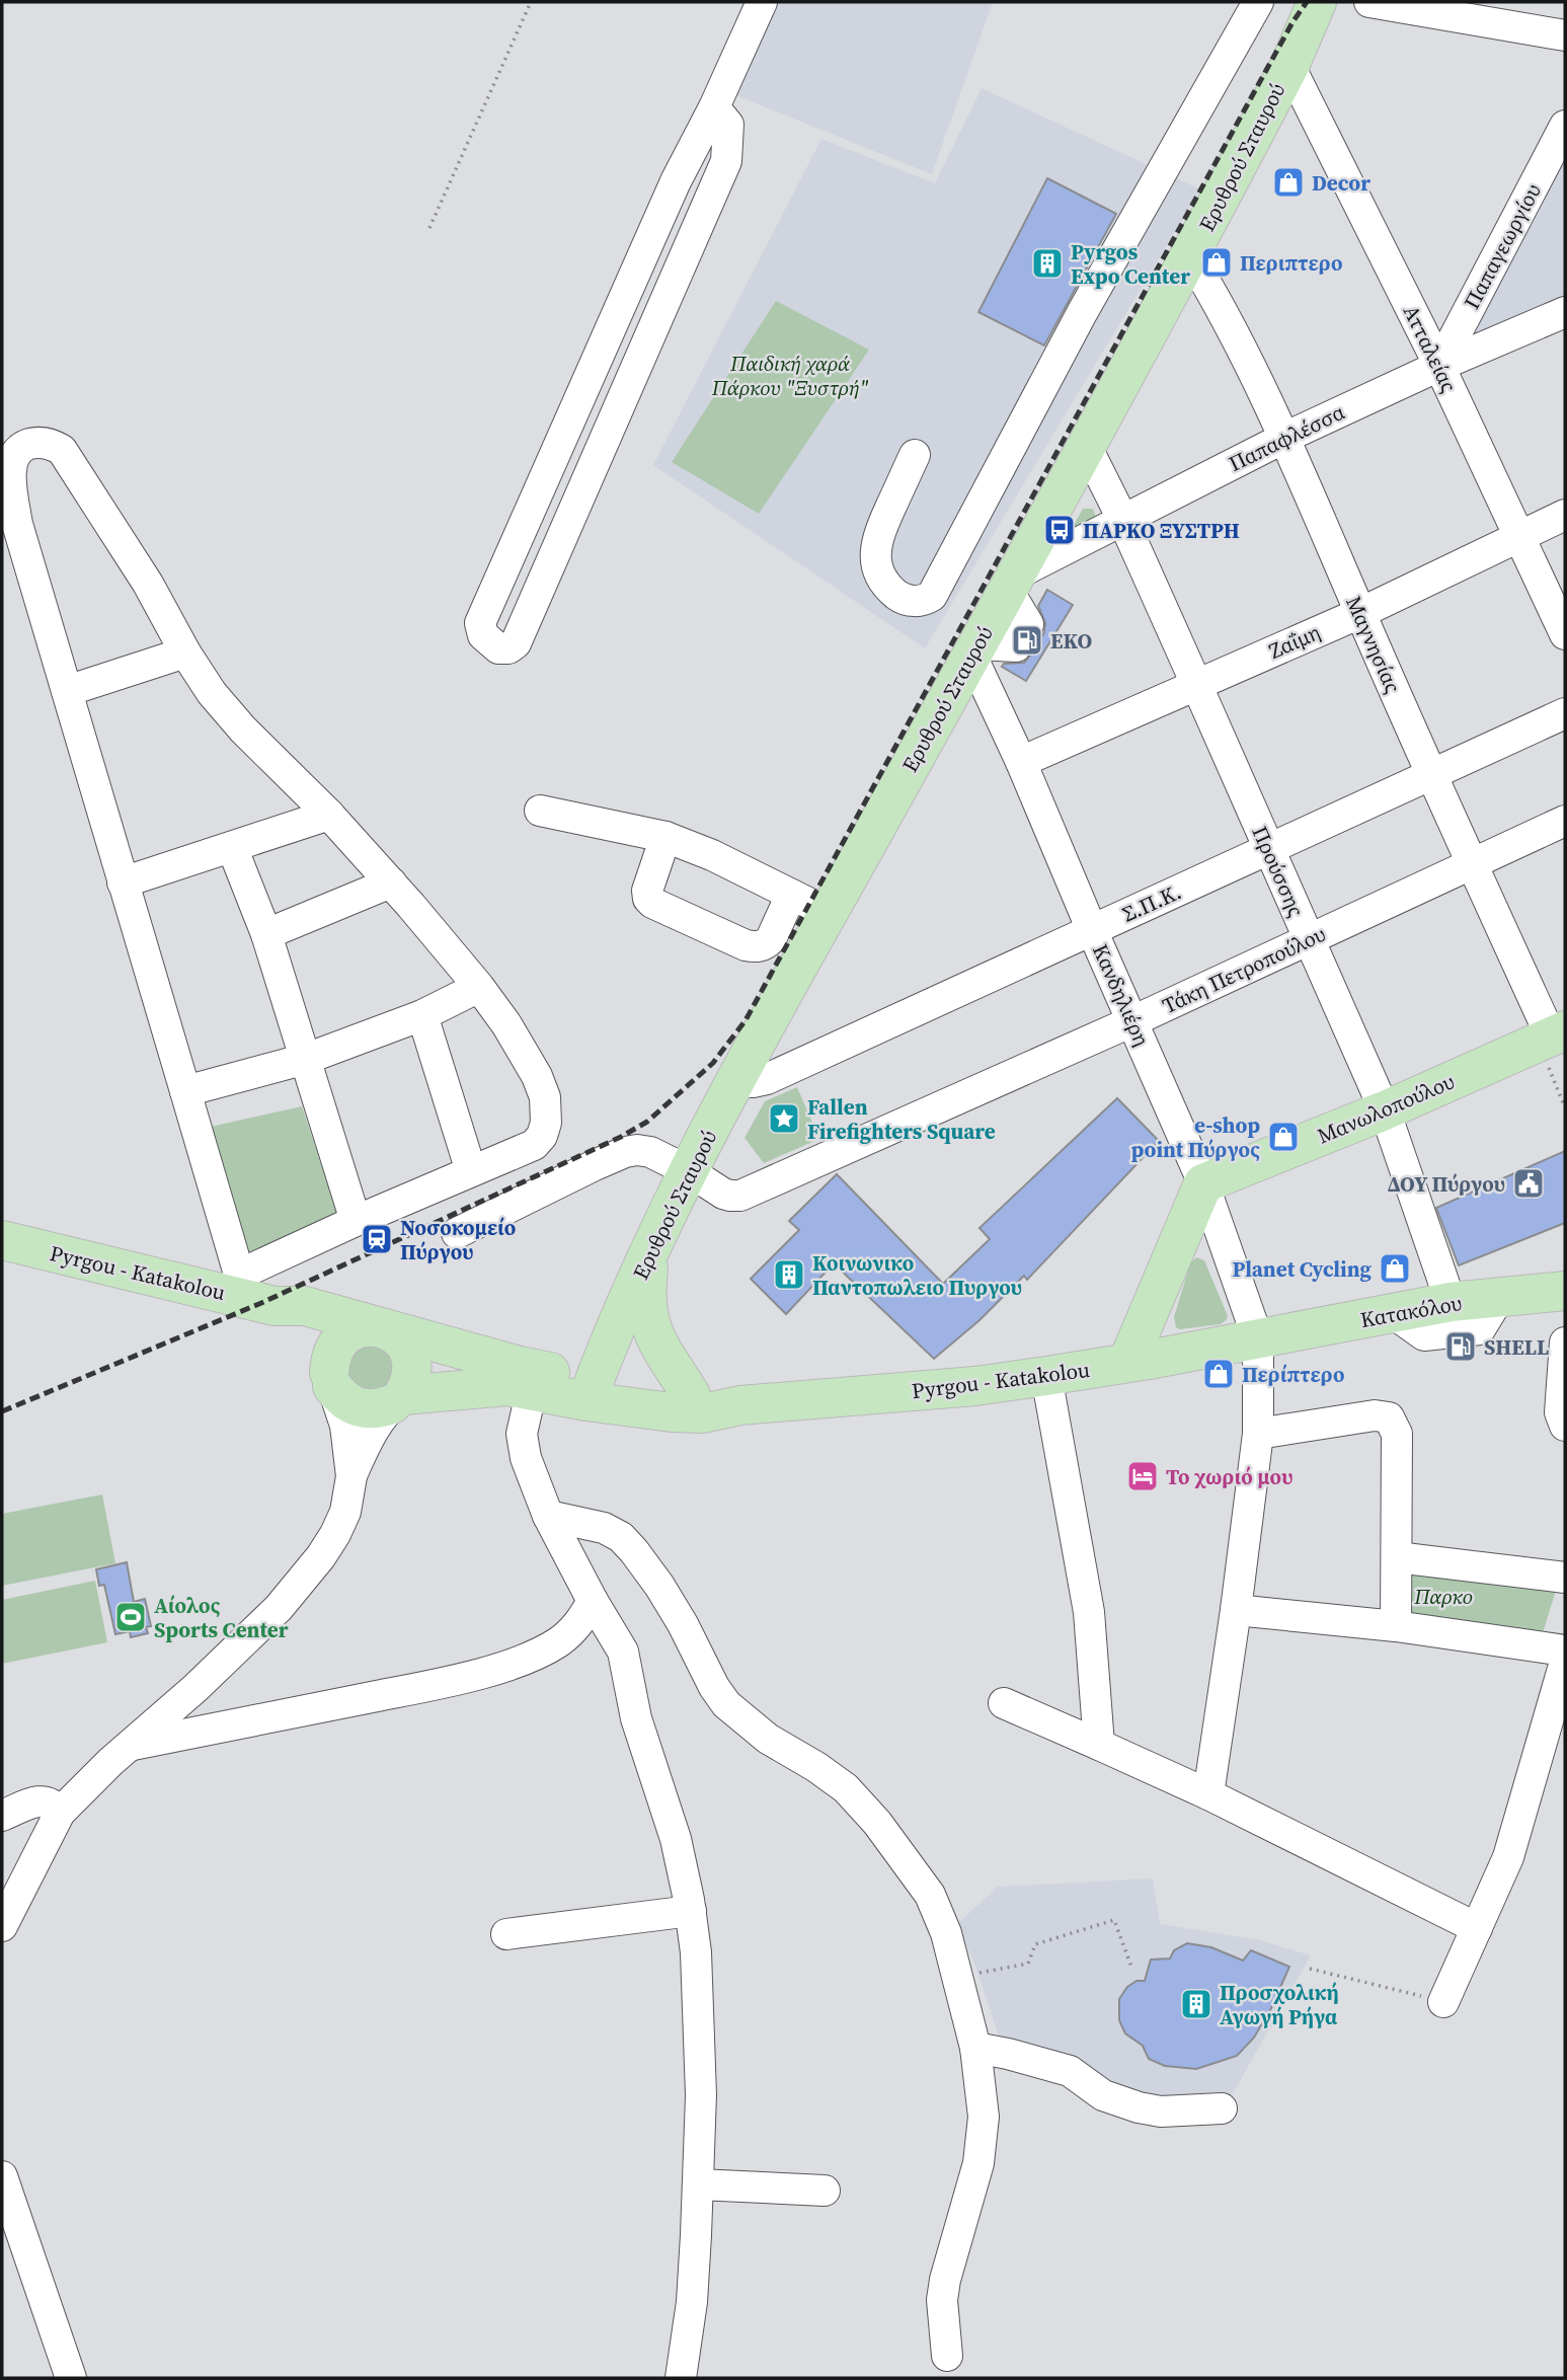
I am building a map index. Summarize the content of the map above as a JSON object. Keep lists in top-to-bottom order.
{
  "streets": {
    "main road": [
      "Ερυθρού Σταυρού",
      "Μανωλοπούλου",
      "Pyrgou - Katakolou",
      "Κατακόλου"
    ],
    "street": [
      "Παπαγεωργίου",
      "Ατταλείας",
      "Παπαφλέσσα",
      "Ζαΐμη",
      "Μαγνησίας",
      "Προύσσης",
      "Σ.Π.Κ.",
      "Τάκη Πετροπούλου",
      "Κανδηλιέρη"
    ]
  },
  "crossings": [
    ["Ερυθρού Σταυρού", "Ατταλείας"],
    ["Ερυθρού Σταυρού", "Παπαφλέσσα"],
    ["Ερυθρού Σταυρού", "Μαγνησίας"],
    ["Ερυθρού Σταυρού", "Προύσσης"],
    ["Ερυθρού Σταυρού", "Σ.Π.Κ."],
    ["Ερυθρού Σταυρού", "Τάκη Πετροπούλου"],
    ["Ερυθρού Σταυρού", "Κανδηλιέρη"],
    ["Ερυθρού Σταυρού", "Pyrgou - Katakolou"],
    ["Παπαγεωργίου", "Ατταλείας"],
    ["Παπαγεωργίου", "Παπαφλέσσα"],
    ["Ατταλείας", "Παπαφλέσσα"],
    ["Ατταλείας", "Ζαΐμη"],
    ["Παπαφλέσσα", "Μαγνησίας"],
    ["Παπαφλέσσα", "Προύσσης"],
    ["Ζαΐμη", "Μαγνησίας"],
    ["Ζαΐμη", "Προύσσης"],
    ["Ζαΐμη", "Κανδηλιέρη"],
    ["Μαγνησίας", "Σ.Π.Κ."],
    ["Μαγνησίας", "Τάκη Πετροπούλου"],
    ["Μαγνησίας", "Μανωλοπούλου"],
    ["Προύσσης", "Σ.Π.Κ."],
    ["Προύσσης", "Τάκη Πετροπούλου"],
    ["Προύσσης", "Μανωλοπούλου"],
    ["Προύσσης", "Κατακόλου"],
    ["Σ.Π.Κ.", "Κανδηλιέρη"],
    ["Τάκη Πετροπούλου", "Κανδηλιέρη"],
    ["Κανδηλιέρη", "Μανωλοπούλου"],
    ["Κανδηλιέρη", "Pyrgou - Katakolou"],
    ["Κανδηλιέρη", "Κατακόλου"],
    ["Pyrgou - Katakolou", "Κατακόλου"]
  ],
  "parks": ["Παιδική χαρά Πάρκου \"Ξυστρή\"", "Παρκο"],
  "places": {
    "shop": [
      "Decor",
      "Περιπτερο",
      "e-shop point Πύργος",
      "Planet Cycling",
      "Περίπτερο"
    ],
    "building": ["Pyrgos Expo Center", "Κοινωνικο Παντοπωλειο Πυργου", "Προσχολική Αγωγή Ρήγα"],
    "bus stop": ["ΠΑΡΚΟ ΞΥΣΤΡΗ"],
    "fuel station": ["EKO", "SHELL"],
    "place": ["Fallen Firefighters Square"],
    "public building": ["ΔΟΥ Πύργου"],
    "station": ["Νοσοκομείο Πύργου"],
    "hotel": ["Το χωριό μου"],
    "sports": ["Αίολος Sports Center"]
  }
}
